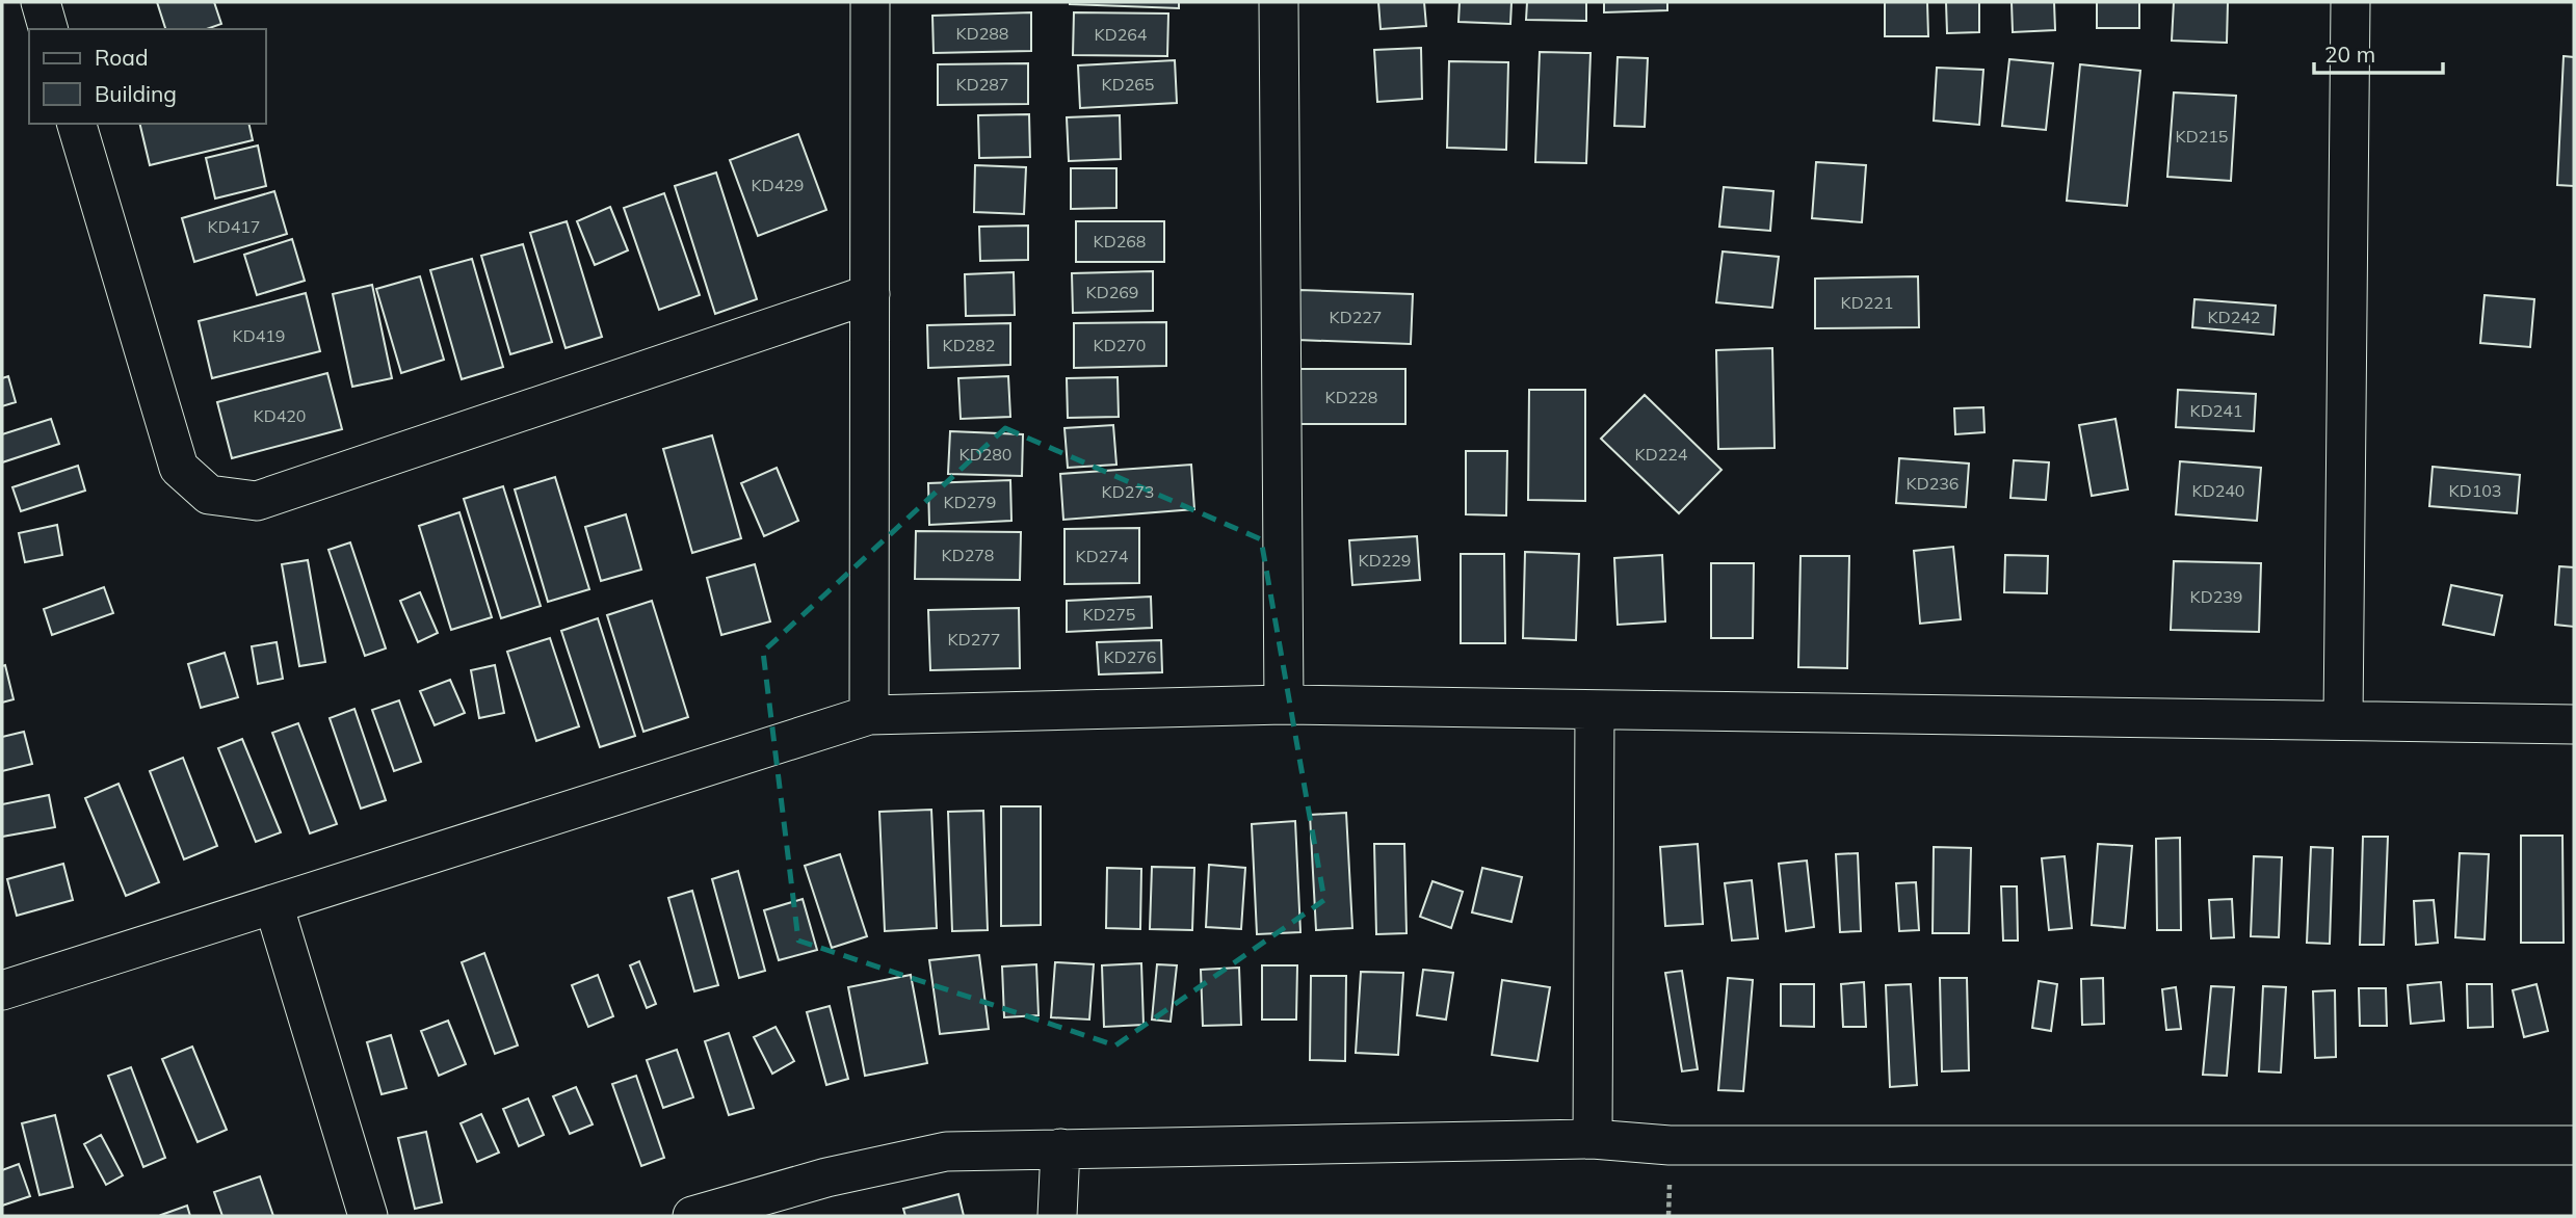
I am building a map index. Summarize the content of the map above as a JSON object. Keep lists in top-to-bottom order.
{
  "house_numbers": [
    "KD288",
    "KD264",
    "KD287",
    "KD265",
    "KD215",
    "KD429",
    "KD417",
    "KD268",
    "KD269",
    "KD221",
    "KD227",
    "KD242",
    "KD419",
    "KD282",
    "KD270",
    "KD228",
    "KD241",
    "KD420",
    "KD280",
    "KD224",
    "KD236",
    "KD240",
    "KD103",
    "KD273",
    "KD279",
    "KD278",
    "KD274",
    "KD229",
    "KD239",
    "KD275",
    "KD277",
    "KD276"
  ],
  "legend": ["Road", "Building"],
  "scale_bar": "20 m"
}
